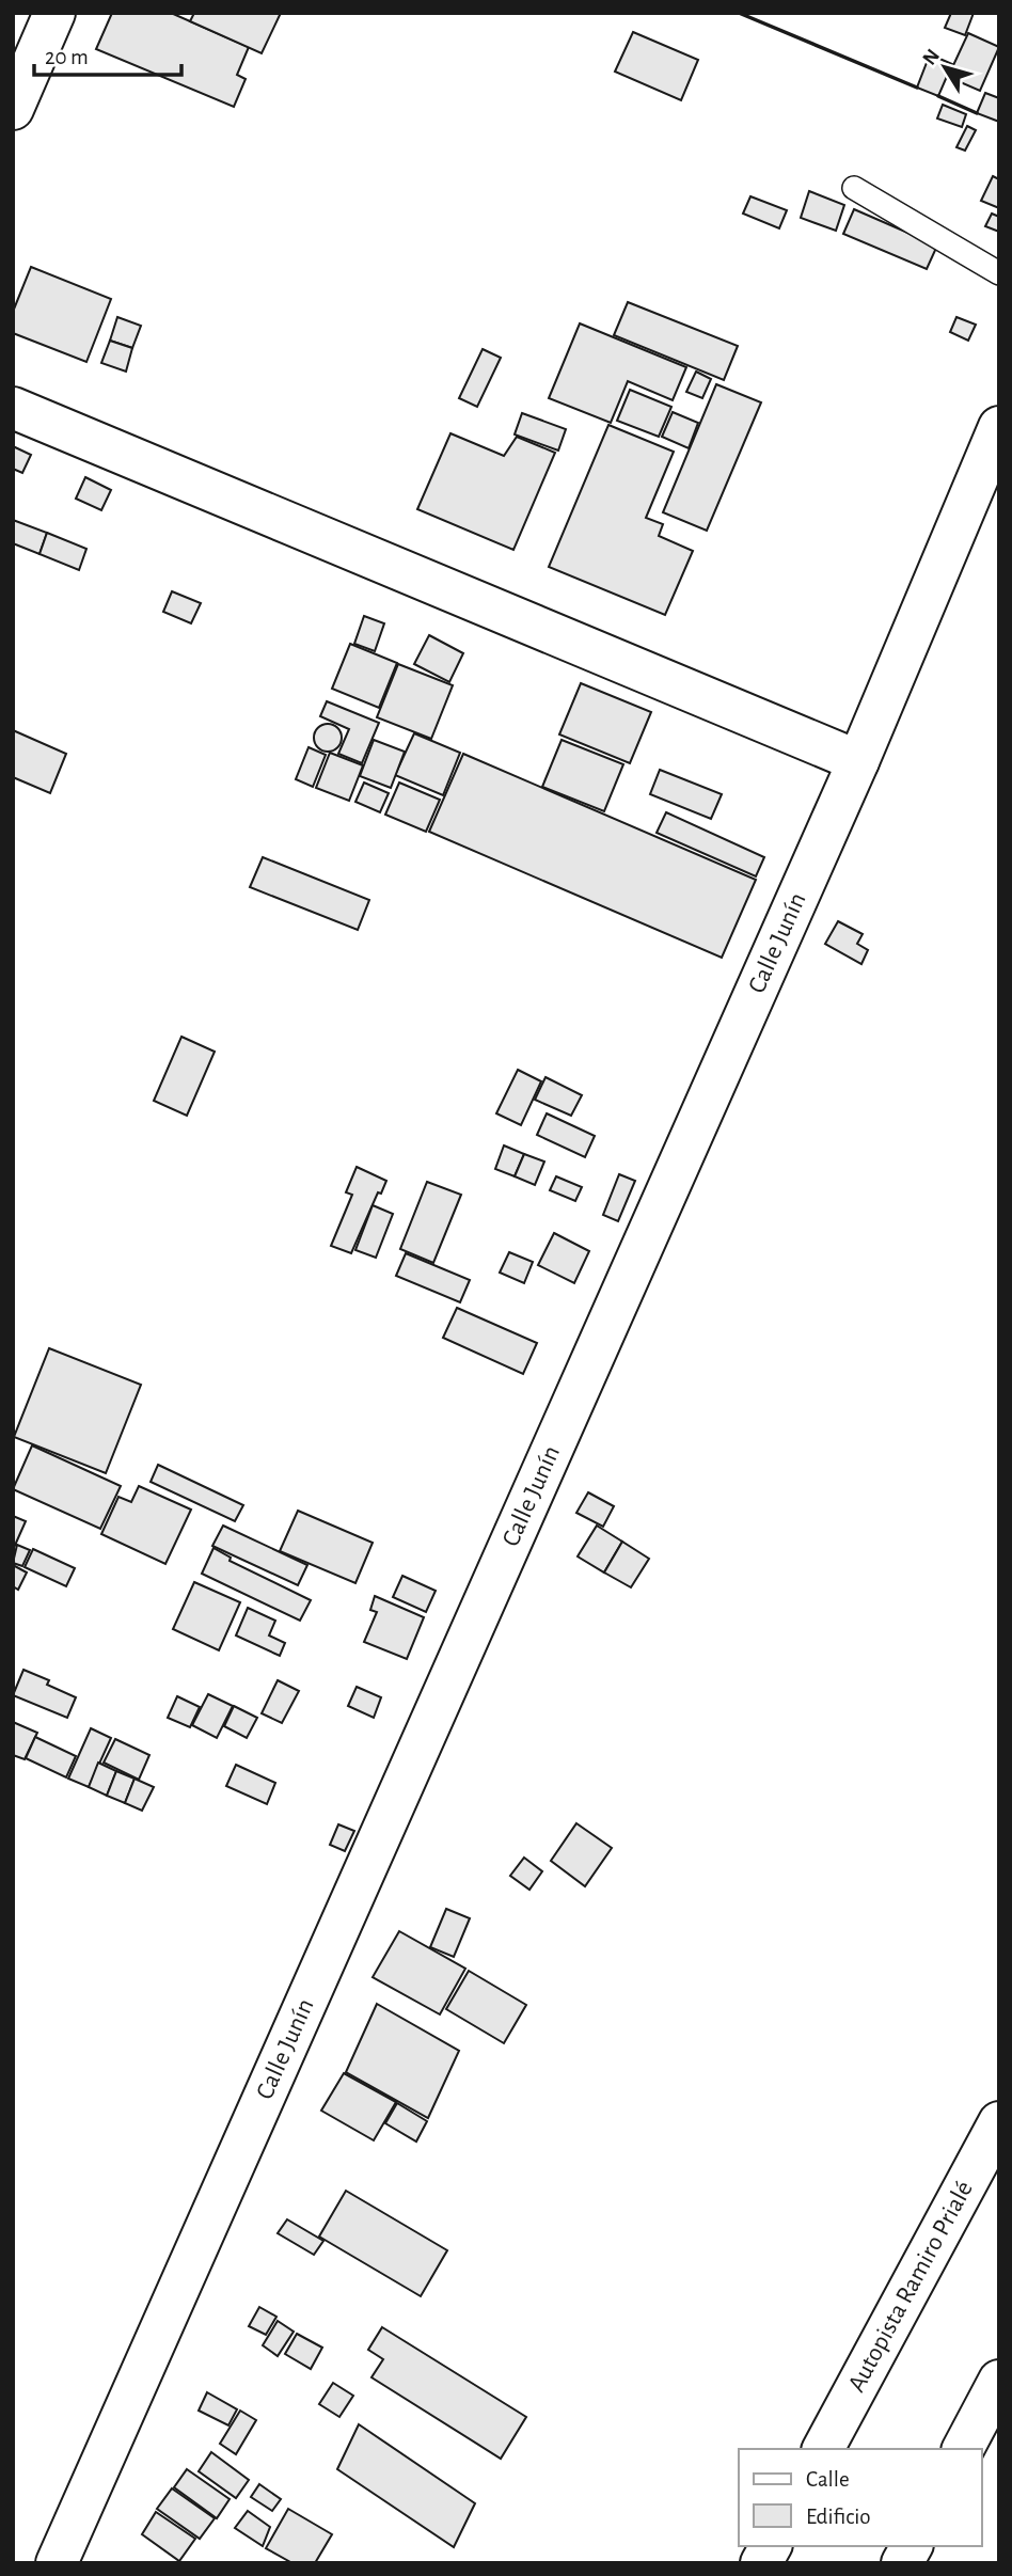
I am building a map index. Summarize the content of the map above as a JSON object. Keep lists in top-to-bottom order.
{
  "streets": {
    "main road": ["Calle Junín", "Autopista Ramiro Prialé"]
  },
  "legend": ["Calle", "Edificio"],
  "scale_bar": "20 m",
  "north": "top left"
}
